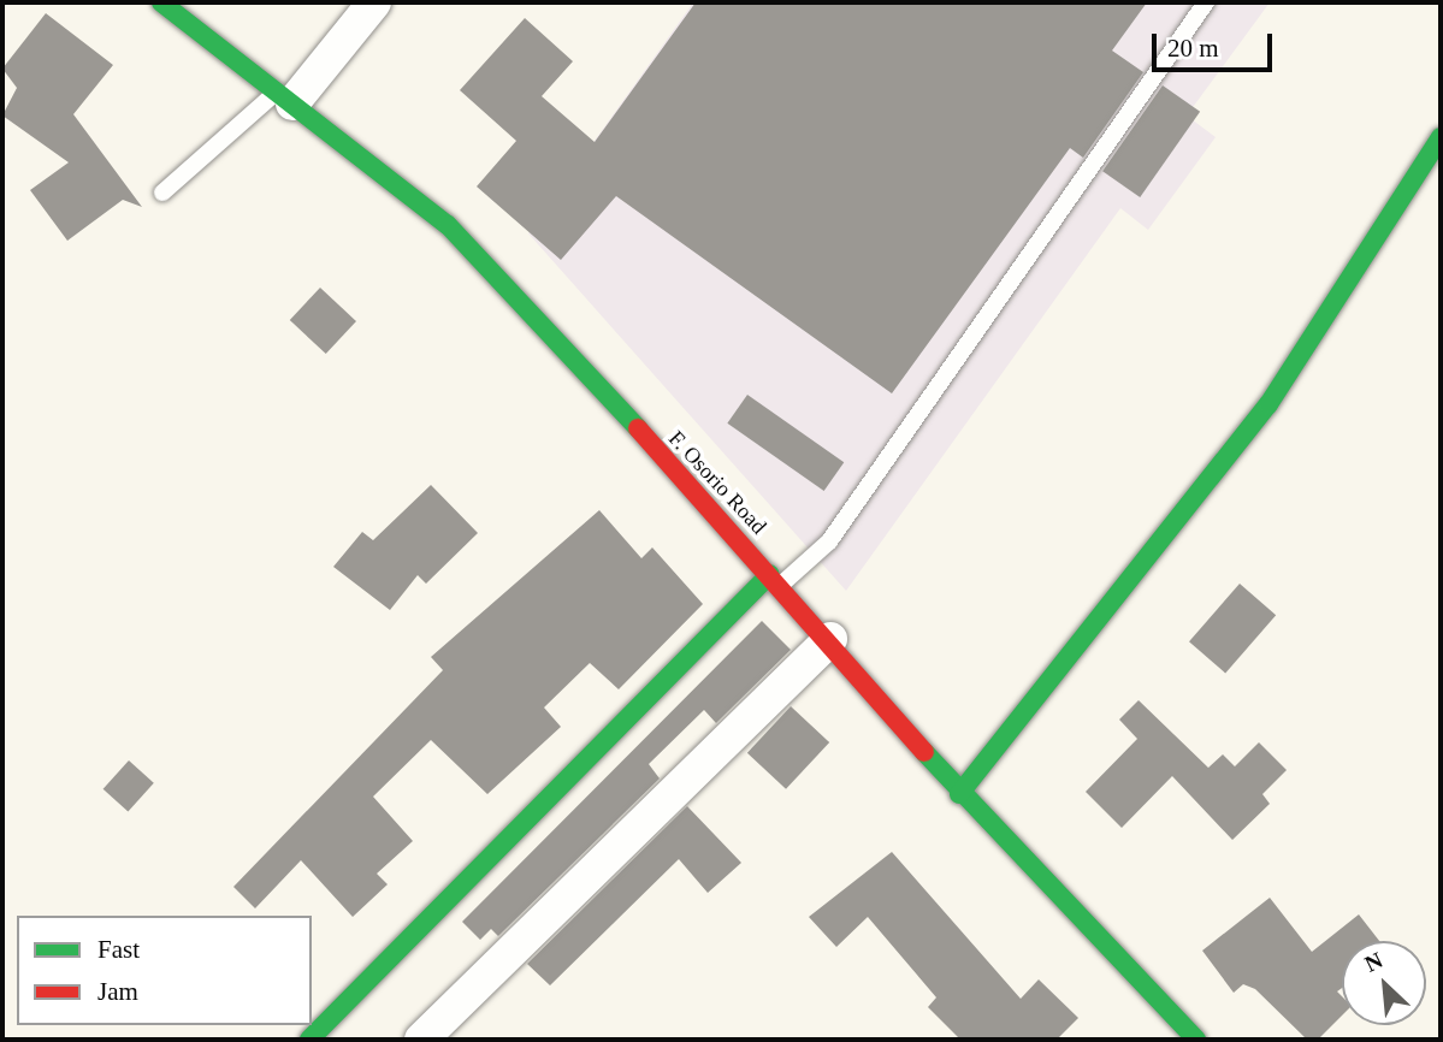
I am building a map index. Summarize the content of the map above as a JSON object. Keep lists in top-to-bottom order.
{
  "streets": {
    "street": ["F. Osorio Road"]
  },
  "legend": ["Fast", "Jam"],
  "scale_bar": "20 m",
  "north": "top left"
}
